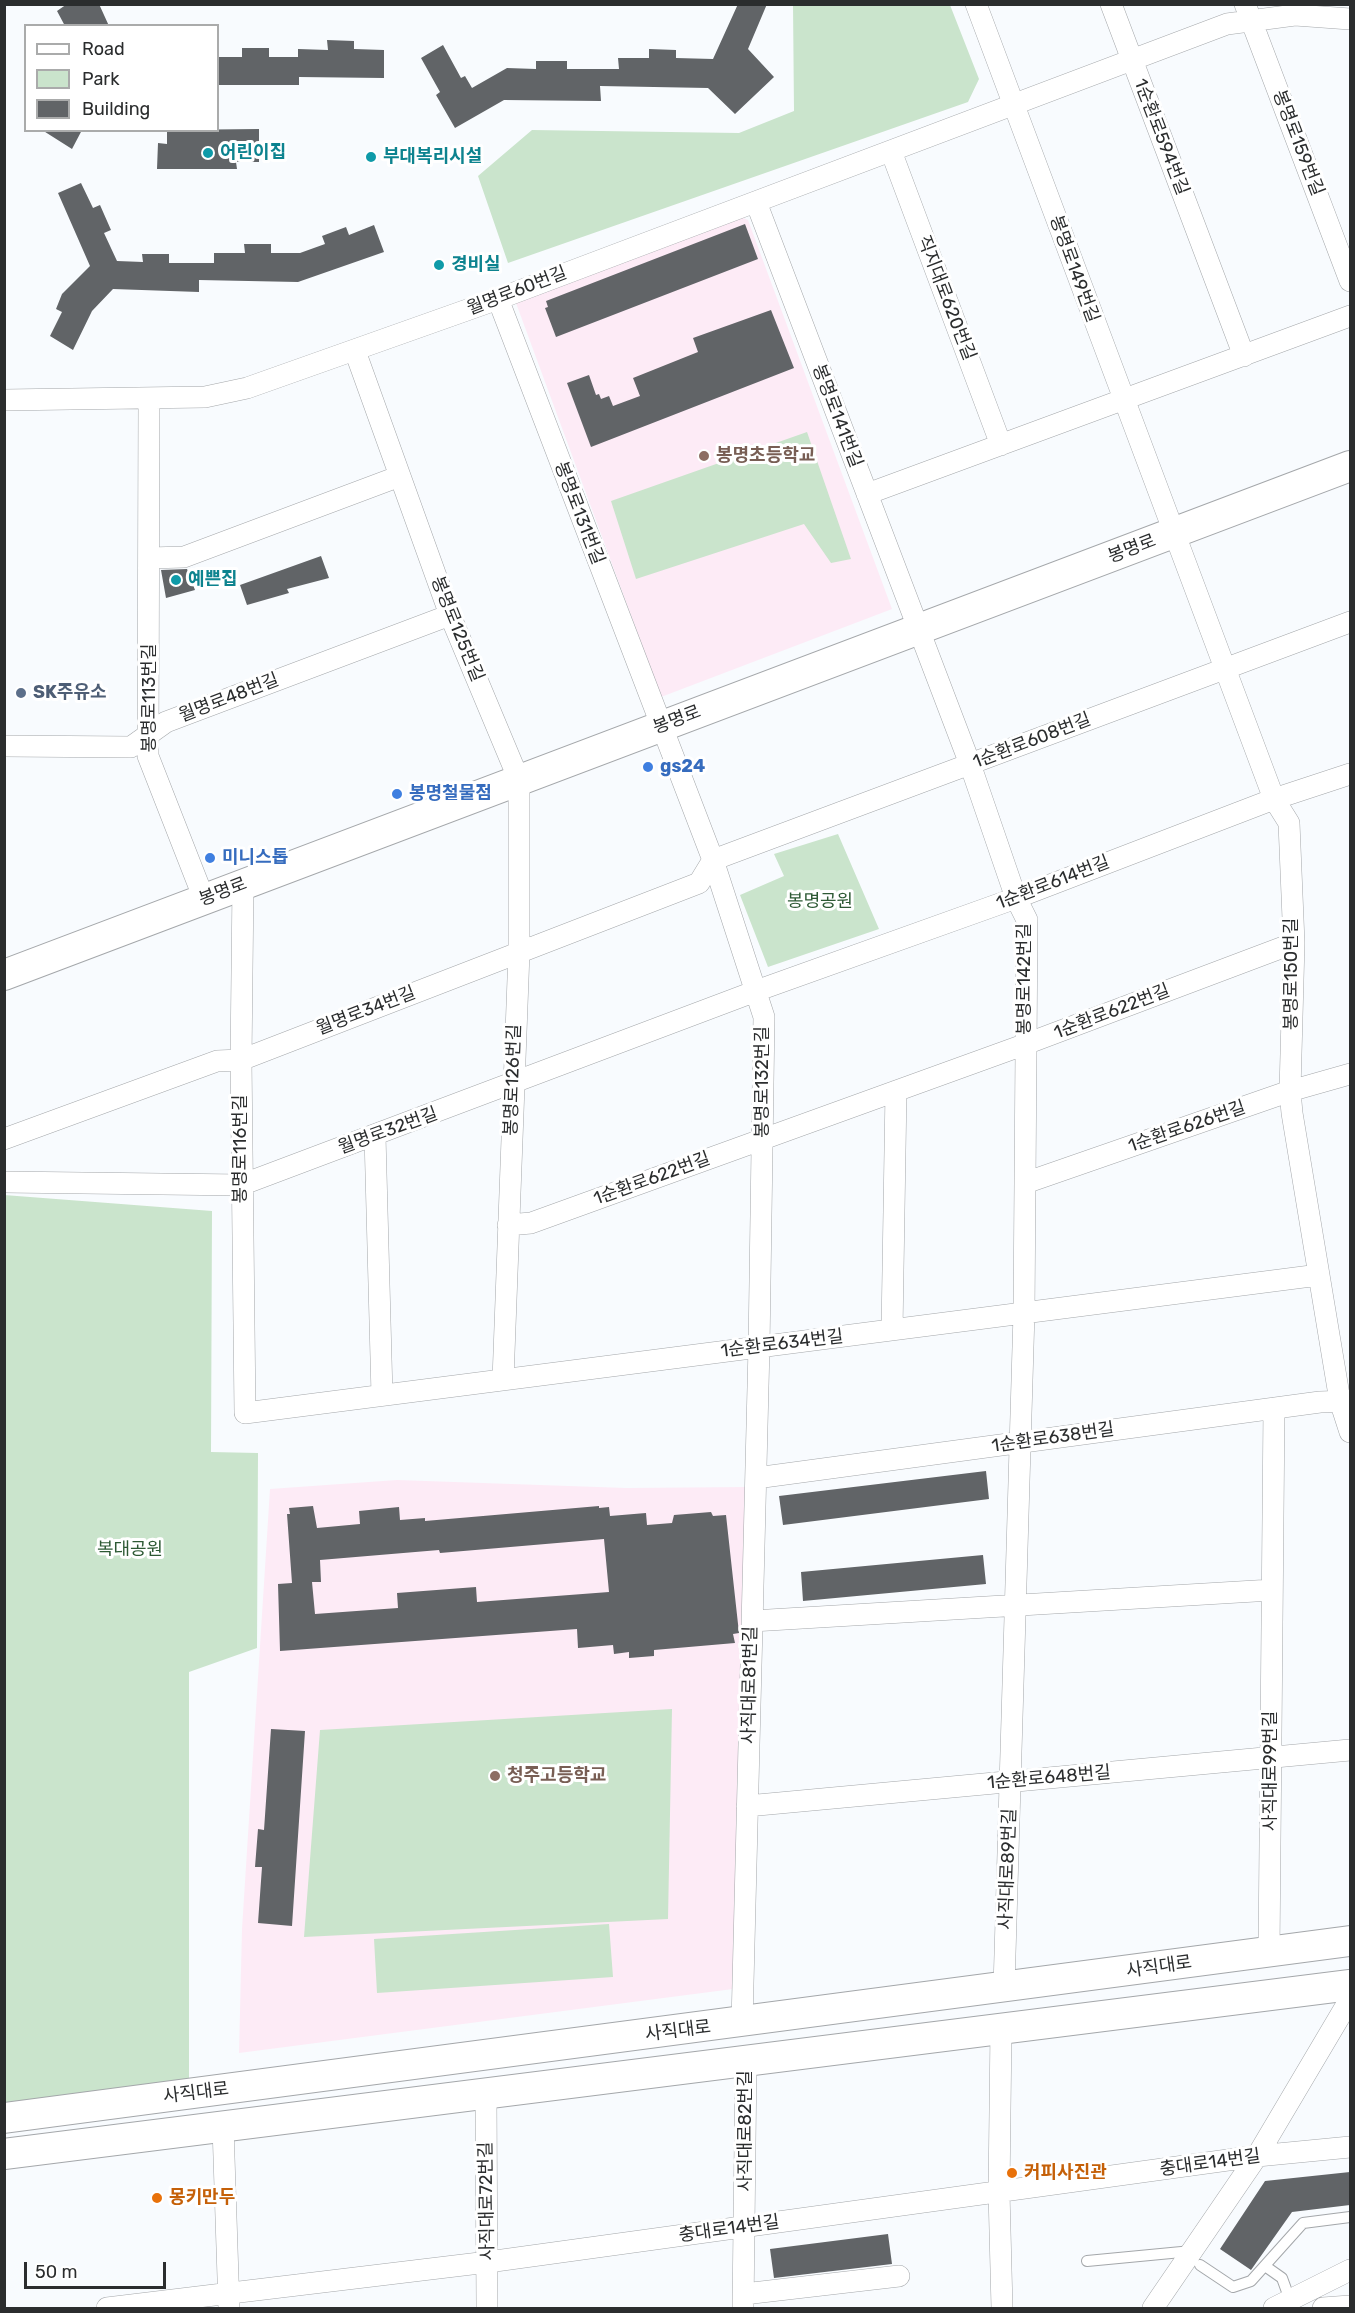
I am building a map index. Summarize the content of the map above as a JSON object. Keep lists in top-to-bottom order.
{
  "streets": {
    "main road": ["봉명로", "사직대로"],
    "street": [
      "1순환로594번길",
      "봉명로159번길",
      "봉명로149번길",
      "월명로60번길",
      "직지대로620번길",
      "봉명로141번길",
      "봉명로131번길",
      "봉명로125번길",
      "봉명로113번길",
      "월명로48번길",
      "1순환로608번길",
      "1순환로614번길",
      "봉명로150번길",
      "봉명로142번길",
      "월명로34번길",
      "1순환로622번길",
      "봉명로126번길",
      "봉명로132번길",
      "1순환로626번길",
      "월명로32번길",
      "봉명로116번길",
      "1순환로634번길",
      "1순환로638번길",
      "사직대로81번길",
      "사직대로99번길",
      "1순환로648번길",
      "사직대로89번길",
      "사직대로82번길",
      "충대로14번길",
      "사직대로72번길"
    ]
  },
  "crossings": [
    ["1순환로594번길", "봉명로159번길"],
    ["1순환로594번길", "봉명로149번길"],
    ["1순환로594번길", "월명로60번길"],
    ["봉명로149번길", "월명로60번길"],
    ["봉명로149번길", "봉명로"],
    ["봉명로149번길", "봉명로150번길"],
    ["월명로60번길", "직지대로620번길"],
    ["월명로60번길", "봉명로141번길"],
    ["월명로60번길", "봉명로131번길"],
    ["월명로60번길", "봉명로125번길"],
    ["월명로60번길", "봉명로113번길"],
    ["봉명로141번길", "봉명로"],
    ["봉명로141번길", "봉명로142번길"],
    ["봉명로131번길", "봉명로"],
    ["봉명로131번길", "봉명로132번길"],
    ["봉명로", "봉명로125번길"],
    ["봉명로", "봉명로113번길"],
    ["봉명로", "봉명로150번길"],
    ["봉명로", "봉명로142번길"],
    ["봉명로", "봉명로126번길"],
    ["봉명로", "봉명로132번길"],
    ["봉명로", "봉명로116번길"],
    ["봉명로125번길", "월명로48번길"],
    ["봉명로125번길", "봉명로126번길"],
    ["봉명로113번길", "월명로48번길"],
    ["1순환로608번길", "봉명로150번길"],
    ["1순환로608번길", "봉명로142번길"],
    ["1순환로608번길", "월명로34번길"],
    ["1순환로608번길", "봉명로132번길"],
    ["1순환로614번길", "봉명로150번길"],
    ["1순환로614번길", "봉명로142번길"],
    ["1순환로614번길", "봉명로132번길"],
    ["1순환로614번길", "월명로32번길"],
    ["봉명로150번길", "1순환로622번길"],
    ["봉명로150번길", "1순환로626번길"],
    ["봉명로150번길", "1순환로634번길"],
    ["봉명로150번길", "1순환로638번길"],
    ["봉명로142번길", "1순환로622번길"],
    ["봉명로142번길", "1순환로626번길"],
    ["봉명로142번길", "1순환로634번길"],
    ["봉명로142번길", "사직대로89번길"],
    ["월명로34번길", "봉명로126번길"],
    ["월명로34번길", "봉명로132번길"],
    ["월명로34번길", "봉명로116번길"],
    ["1순환로622번길", "봉명로126번길"],
    ["1순환로622번길", "봉명로132번길"],
    ["봉명로126번길", "월명로32번길"],
    ["봉명로126번길", "1순환로634번길"],
    ["봉명로132번길", "월명로32번길"],
    ["봉명로132번길", "1순환로634번길"],
    ["봉명로132번길", "사직대로81번길"],
    ["월명로32번길", "봉명로116번길"],
    ["봉명로116번길", "1순환로634번길"],
    ["1순환로634번길", "사직대로81번길"],
    ["1순환로634번길", "사직대로89번길"],
    ["1순환로638번길", "사직대로81번길"],
    ["1순환로638번길", "사직대로99번길"],
    ["1순환로638번길", "사직대로89번길"],
    ["사직대로81번길", "1순환로648번길"],
    ["사직대로81번길", "사직대로"],
    ["사직대로99번길", "1순환로648번길"],
    ["사직대로99번길", "사직대로"],
    ["1순환로648번길", "사직대로89번길"],
    ["사직대로89번길", "사직대로"],
    ["사직대로", "사직대로82번길"],
    ["사직대로", "사직대로72번길"],
    ["사직대로82번길", "충대로14번길"],
    ["충대로14번길", "사직대로72번길"]
  ],
  "parks": ["봉명공원", "복대공원"],
  "places": [
    "어린이집",
    "부대복리시설",
    "경비실",
    "봉명초등학교",
    "예쁜집",
    "SK주유소",
    "gs24",
    "봉명철물점",
    "미니스톱",
    "청주고등학교",
    "커피사진관",
    "몽키만두"
  ],
  "legend": ["Road", "Park", "Building"],
  "scale_bar": "50 m"
}
